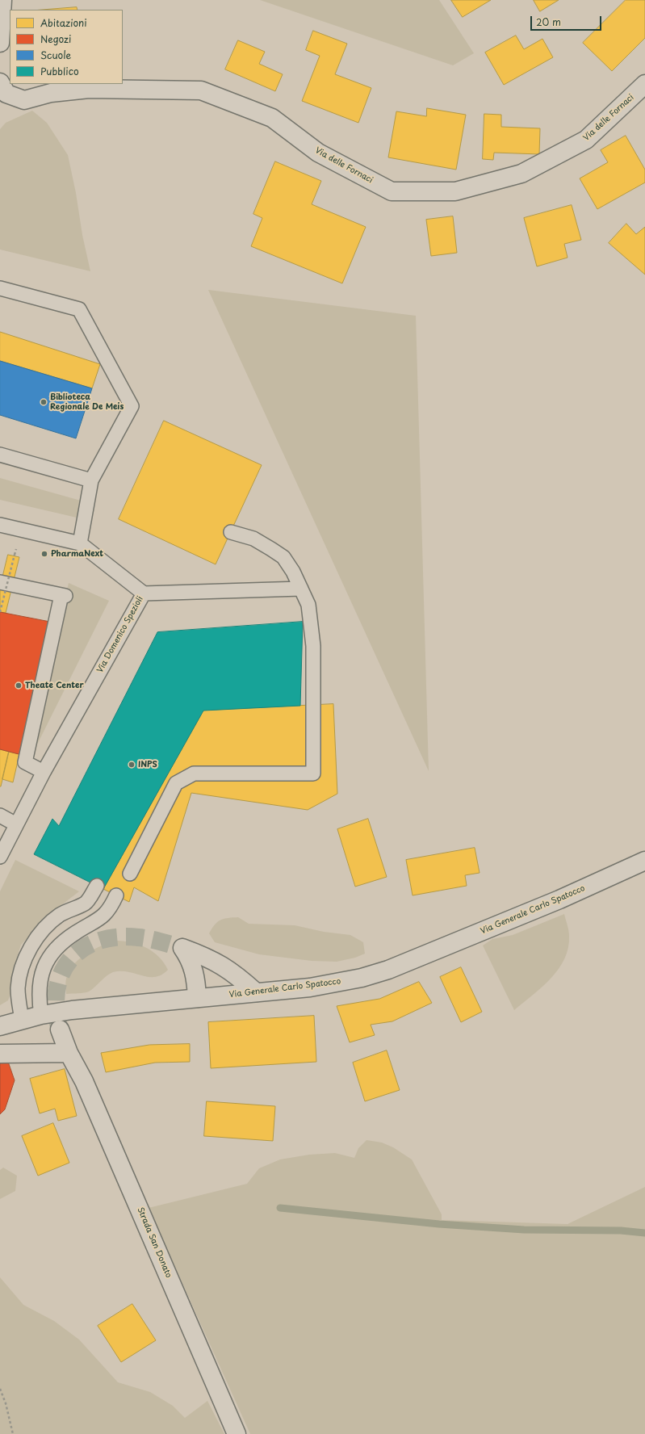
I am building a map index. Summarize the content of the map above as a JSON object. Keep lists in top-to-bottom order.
{
  "streets": {
    "street": ["Via delle Fornaci", "Via Generale Carlo Spatocco", "Strada San Donato"],
    "lane": ["Via Domenico Spezioli"]
  },
  "places": [
    "Biblioteca Regionale De Meis",
    "PharmaNext",
    "Theate Center",
    "INPS"
  ],
  "legend": [
    "Abitazioni",
    "Negozi",
    "Scuole",
    "Pubblico"
  ],
  "scale_bar": "20 m"
}
